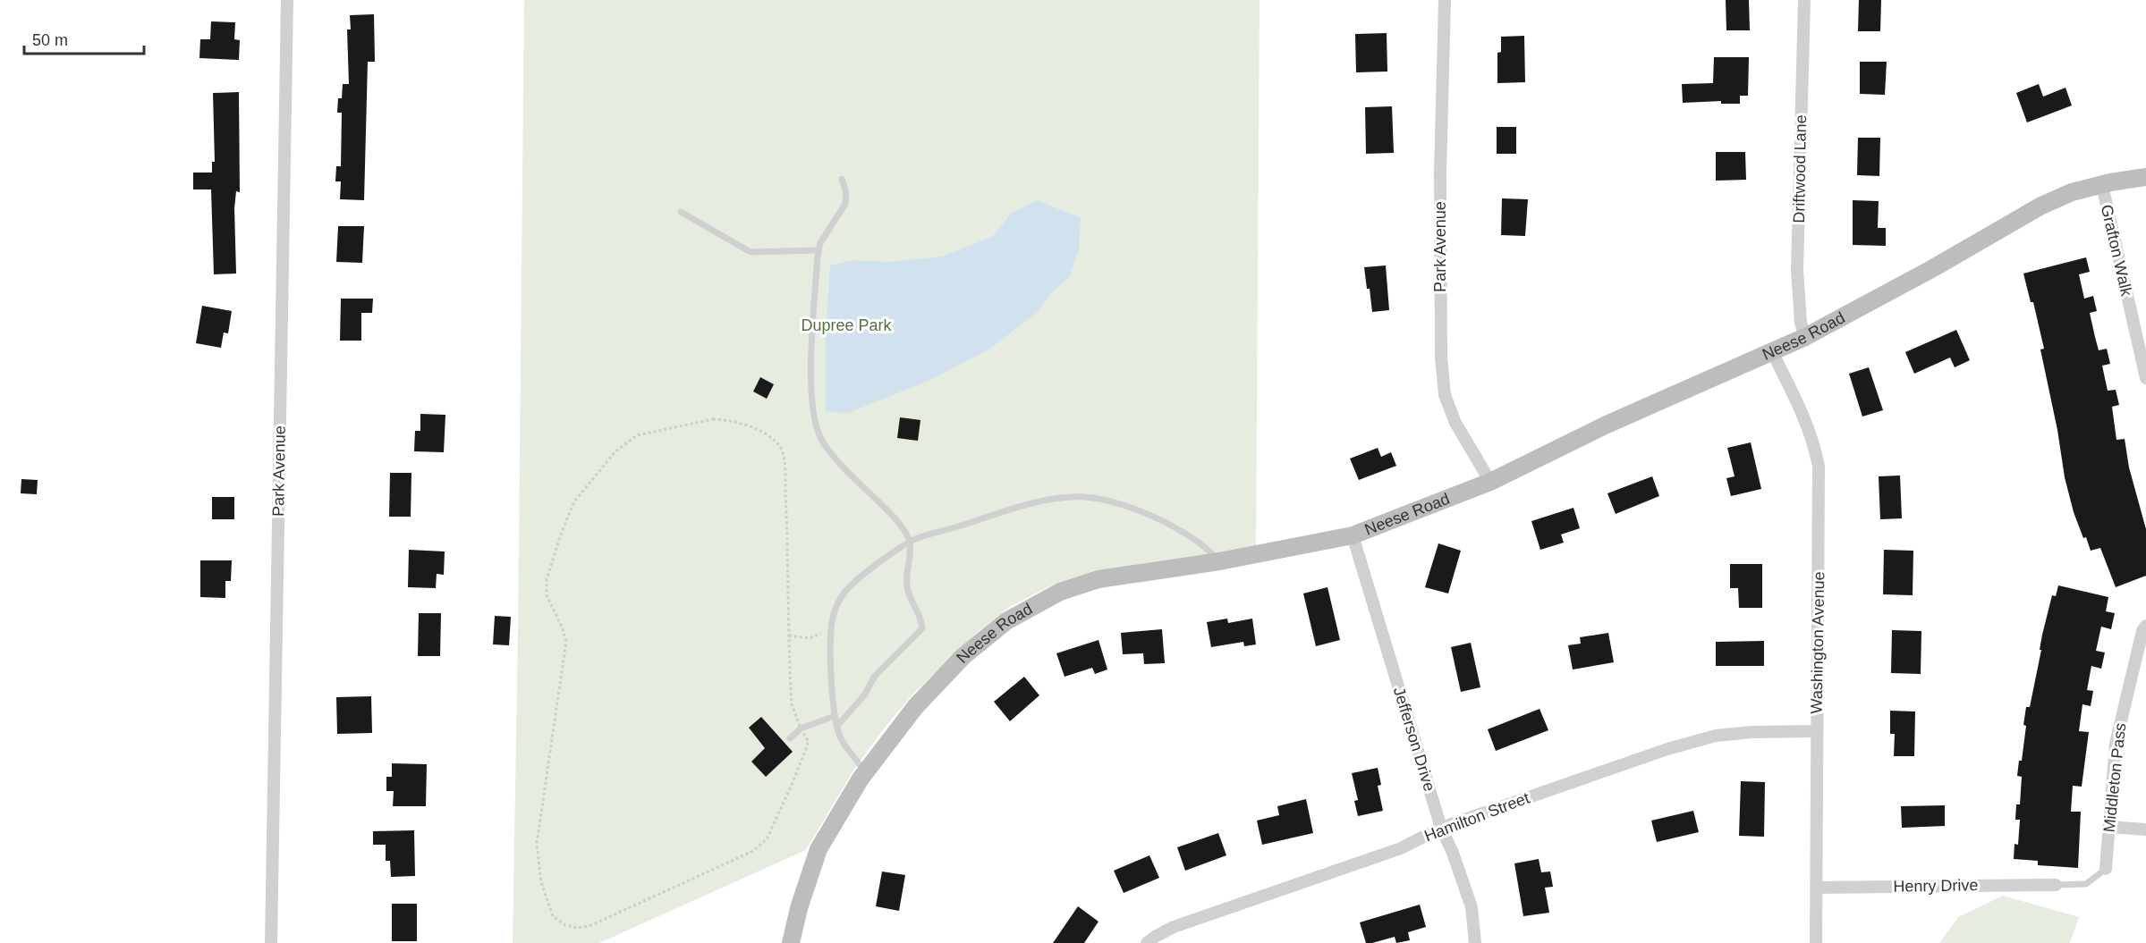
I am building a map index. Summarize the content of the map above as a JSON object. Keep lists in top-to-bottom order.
{
  "streets": {
    "street": [
      "Driftwood Lane",
      "Park Avenue",
      "Grafton Walk",
      "Neese Road",
      "Washington Avenue",
      "Jefferson Drive",
      "Middleton Pass",
      "Hamilton Street",
      "Henry Drive"
    ]
  },
  "crossings": [
    ["Driftwood Lane", "Neese Road"],
    ["Park Avenue", "Neese Road"],
    ["Grafton Walk", "Neese Road"],
    ["Neese Road", "Washington Avenue"],
    ["Neese Road", "Jefferson Drive"],
    ["Washington Avenue", "Hamilton Street"],
    ["Washington Avenue", "Henry Drive"],
    ["Jefferson Drive", "Hamilton Street"]
  ],
  "parks": ["Dupree Park"],
  "scale_bar": "50 m"
}
